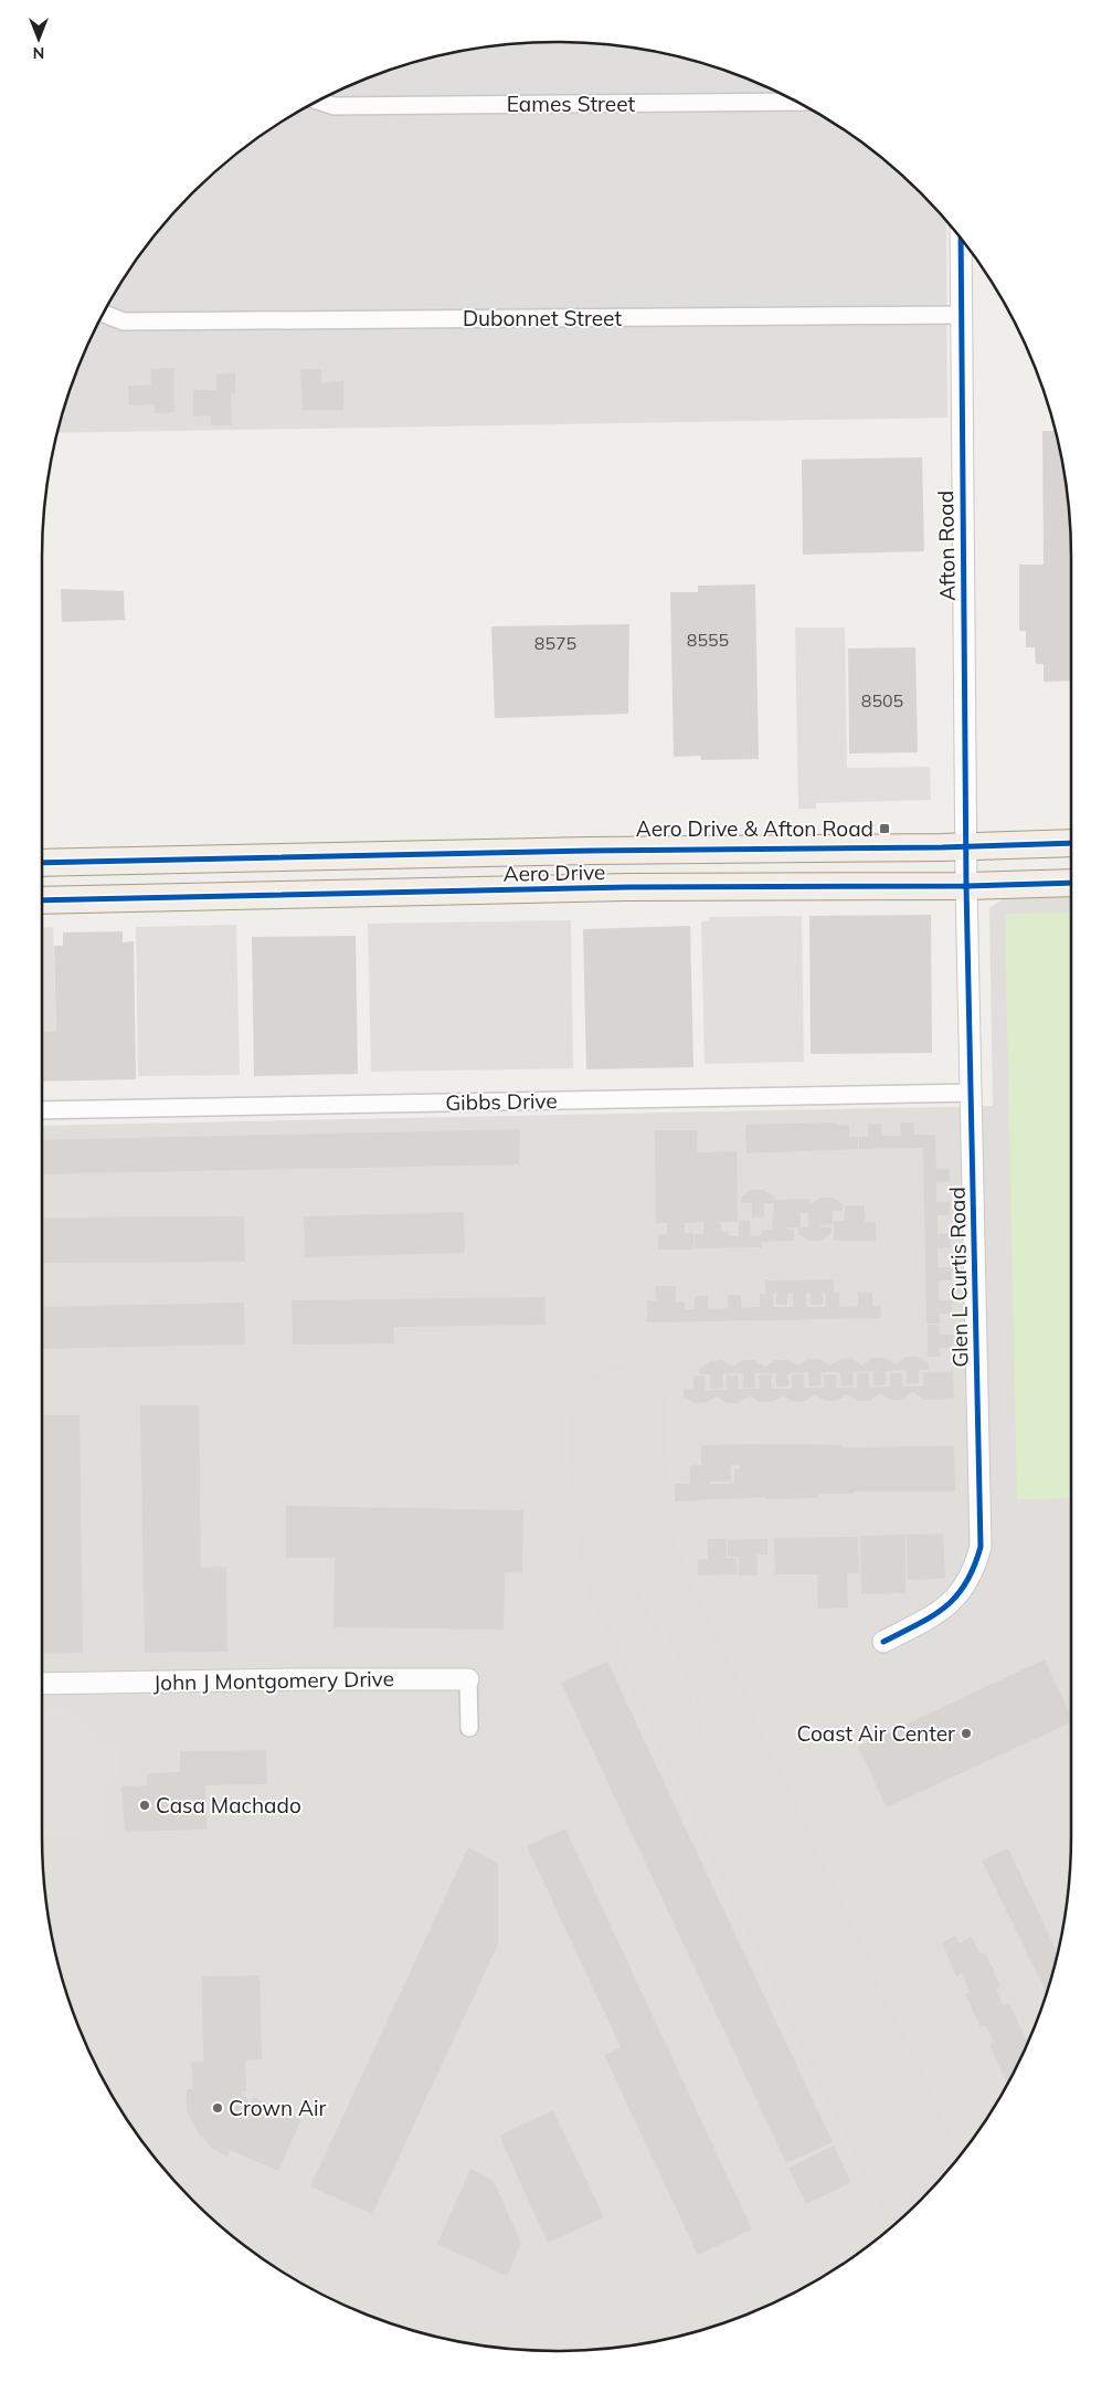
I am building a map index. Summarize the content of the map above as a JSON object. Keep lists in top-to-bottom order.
{
  "streets": {
    "main road": ["Aero Drive"],
    "street": [
      "Eames Street",
      "Dubonnet Street",
      "Afton Road",
      "Gibbs Drive",
      "Glen L Curtis Road",
      "John J Montgomery Drive"
    ]
  },
  "crossings": [
    ["Dubonnet Street", "Afton Road"],
    ["Afton Road", "Aero Drive"],
    ["Afton Road", "Glen L Curtis Road"],
    ["Aero Drive", "Glen L Curtis Road"],
    ["Gibbs Drive", "Glen L Curtis Road"]
  ],
  "places": {
    "transit": ["Aero Drive & Afton Road"],
    "other": ["Coast Air Center", "Casa Machado", "Crown Air"]
  },
  "house_numbers": ["8555", "8575", "8505"],
  "north": "bottom"
}
